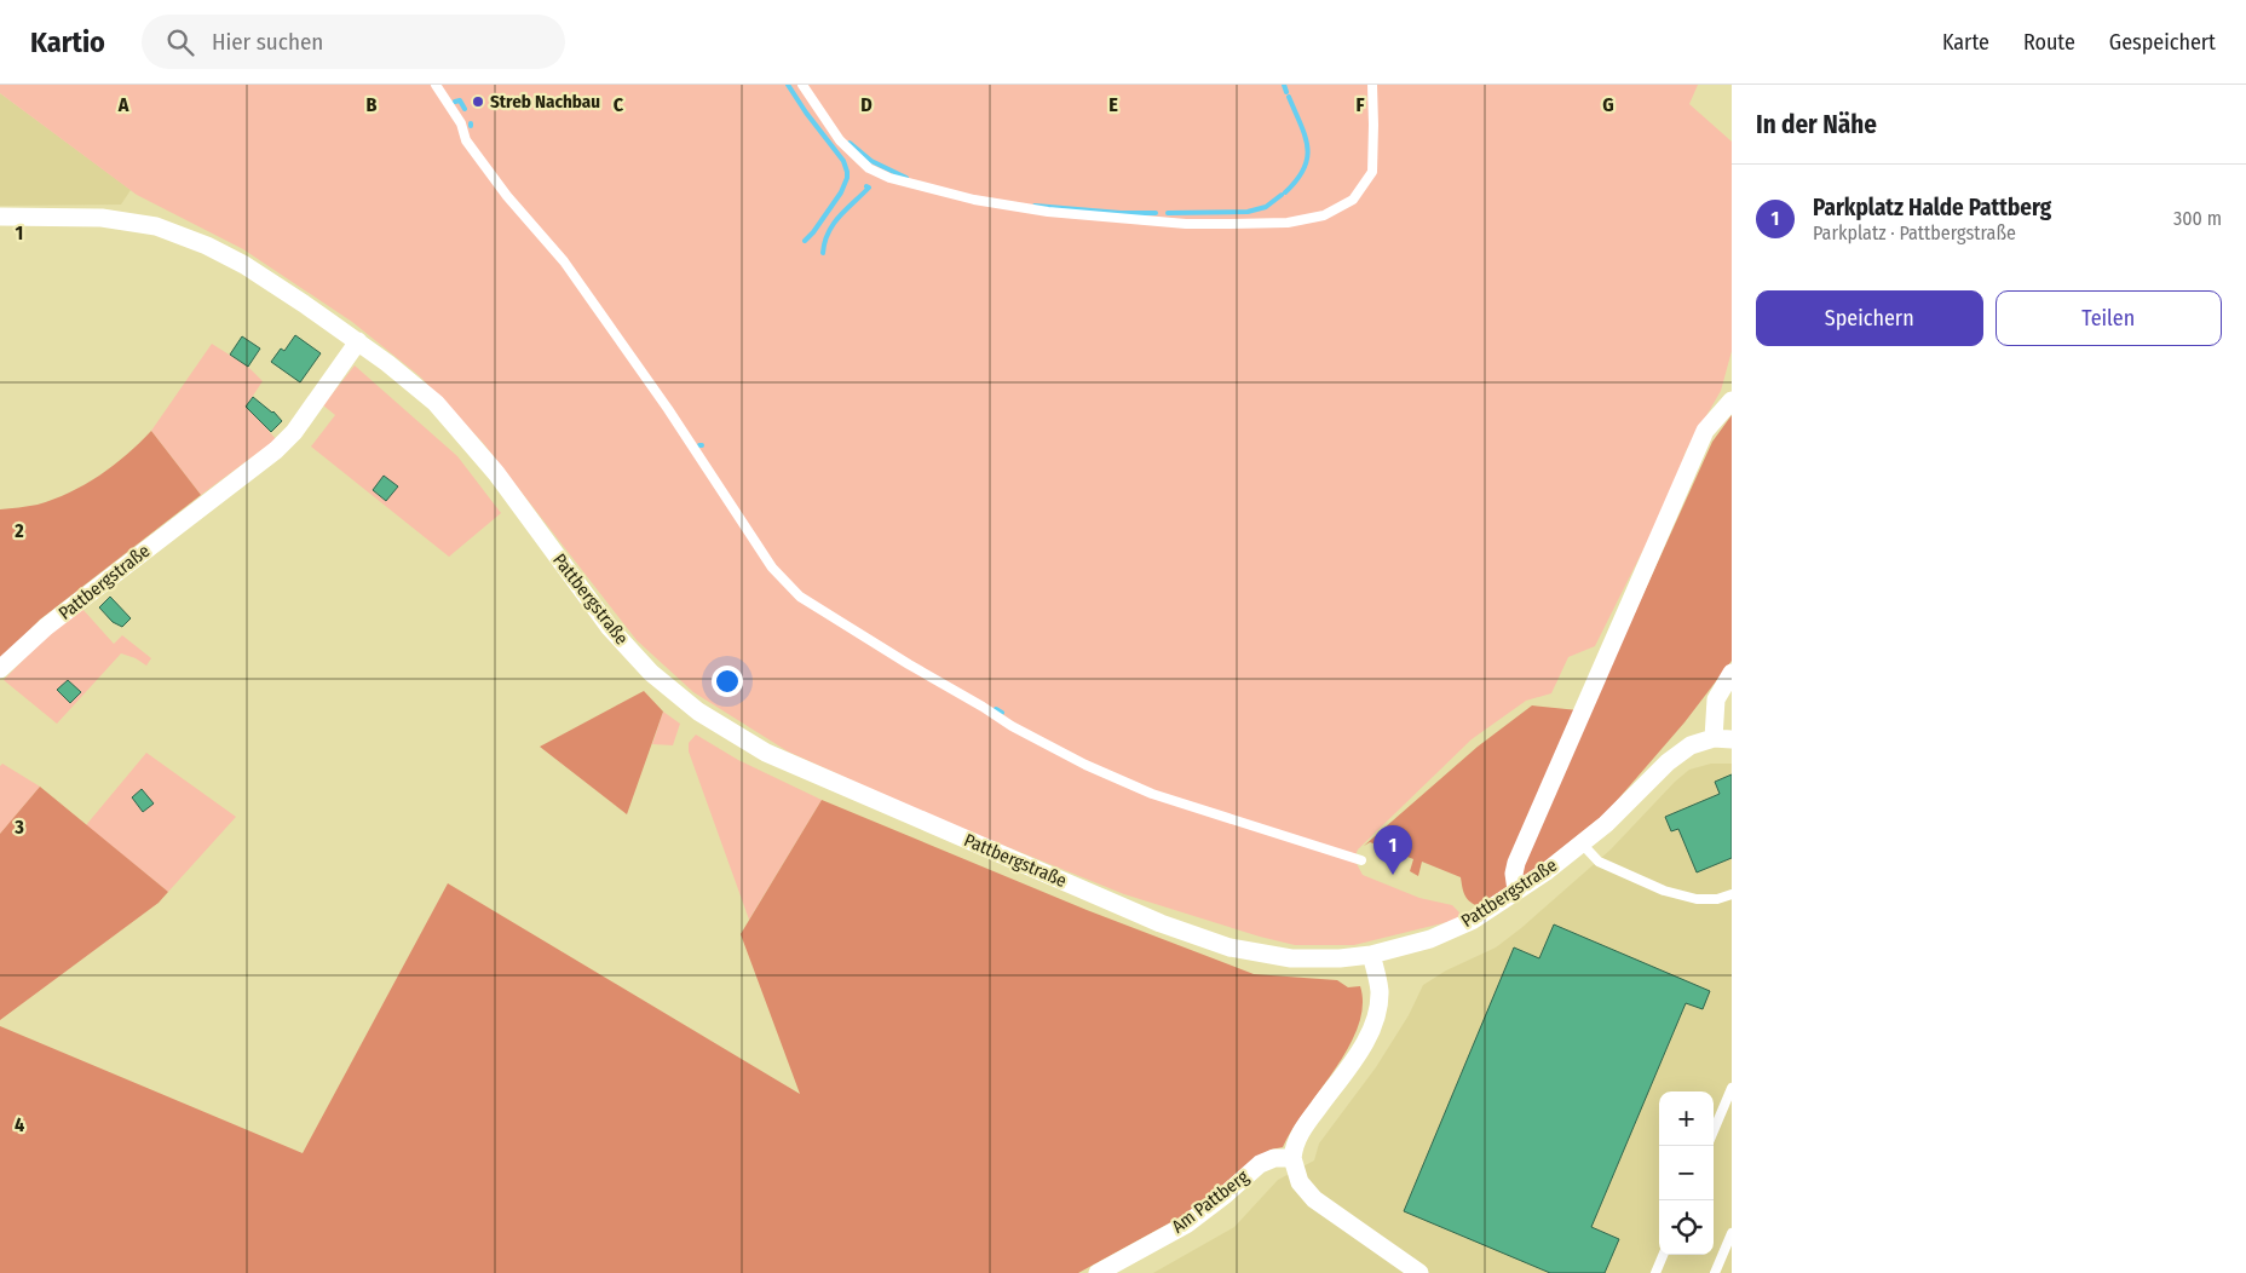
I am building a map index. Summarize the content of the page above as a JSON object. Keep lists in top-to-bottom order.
{
  "streets": {
    "street": ["Pattbergstraße", "Am Pattberg"]
  },
  "places": ["Streb Nachbau"],
  "page": {
    "header": "Kartio",
    "search": "Hier suchen",
    "nav": ["Karte", "Route", "Gespeichert"],
    "heading": "In der Nähe",
    "list": [
      {
        "mark": "1",
        "name": "Parkplatz Halde Pattberg",
        "note": "Parkplatz · Pattbergstraße",
        "value": "300 m"
      }
    ],
    "buttons": ["Speichern", "Teilen"],
    "pins": "1",
    "map_buttons": ["+", "−"]
  },
  "grid": {
    "columns": [
      "A",
      "B",
      "C",
      "D",
      "E",
      "F",
      "G"
    ],
    "rows": [
      "1",
      "2",
      "3",
      "4"
    ]
  }
}
